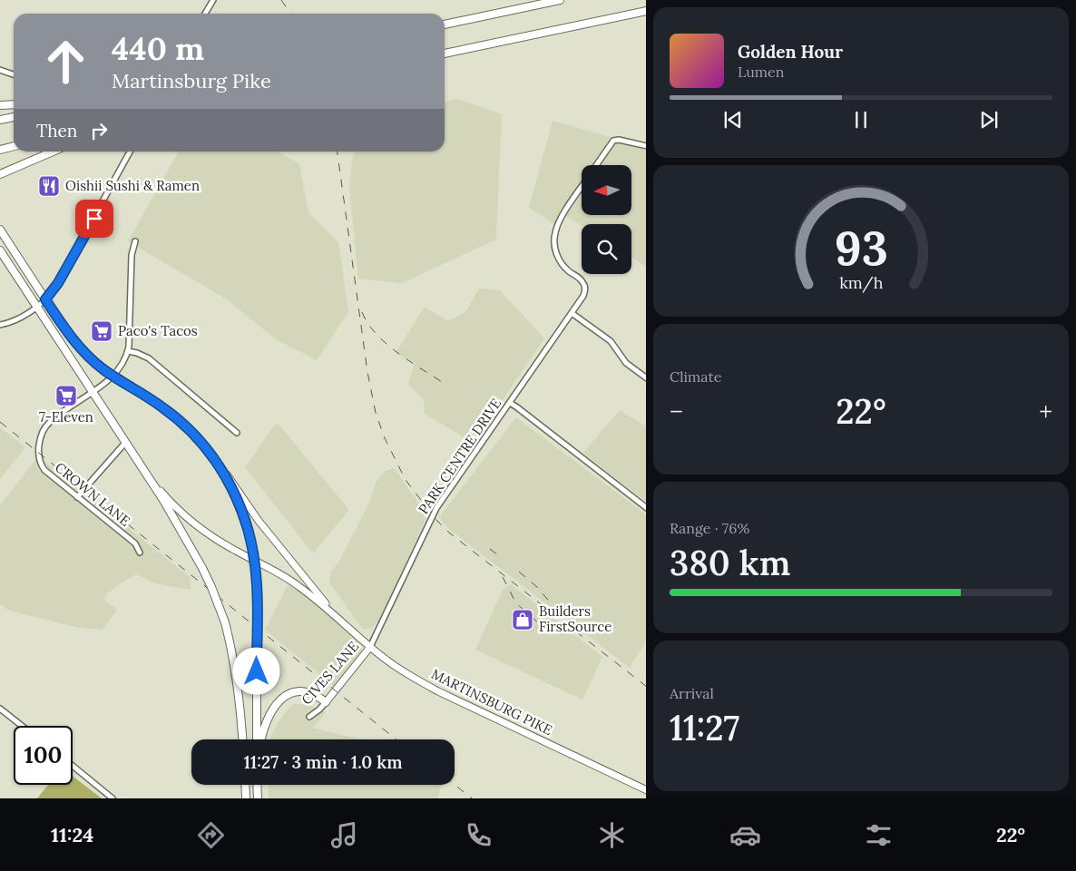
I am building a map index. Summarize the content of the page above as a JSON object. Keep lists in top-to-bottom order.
{
  "streets": {
    "main road": ["CIVES LANE", "MARTINSBURG PIKE"],
    "street": ["PARK CENTRE DRIVE", "CROWN LANE"]
  },
  "crossings": [
    ["PARK CENTRE DRIVE", "CIVES LANE"],
    ["PARK CENTRE DRIVE", "MARTINSBURG PIKE"],
    ["CIVES LANE", "MARTINSBURG PIKE"]
  ],
  "places": {
    "restaurant": ["Oishii Sushi & Ramen"],
    "supermarket": ["Paco's Tacos", "7-Eleven"],
    "shop": ["Builders FirstSource"]
  },
  "north": "left",
  "page": {
    "turn": ["440 m", "Martinsburg Pike"],
    "song": ["Golden Hour", "Lumen"],
    "then": "Then",
    "tile": [
      "Climate",
      ["Range · 76%", "380 km"],
      ["Arrival", "11:27"]
    ],
    "heat": ["−", "22°", "+"],
    "limit": "100",
    "trip": "11:27 · 3 min · 1.0 km",
    "tabs": ["11:24", "22°"],
    "gauge": ["93", "km/h"]
  }
}
